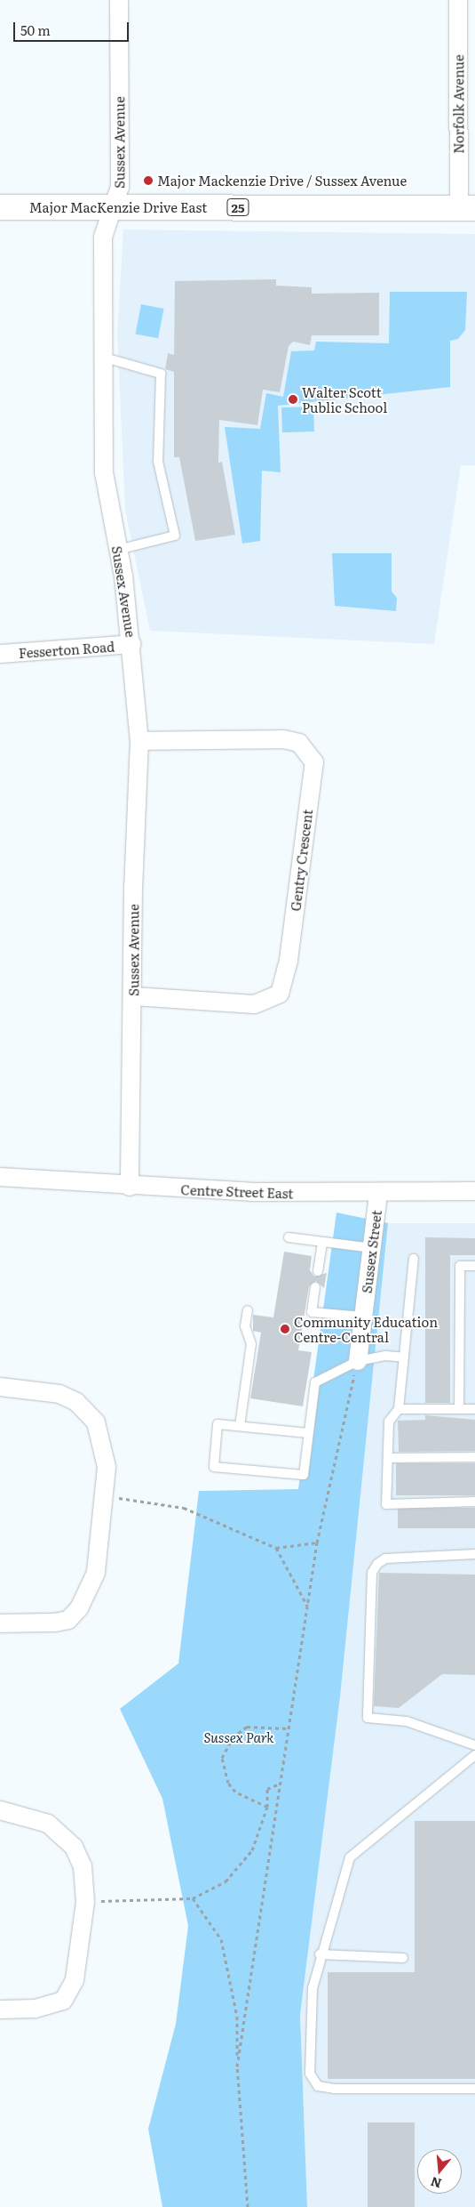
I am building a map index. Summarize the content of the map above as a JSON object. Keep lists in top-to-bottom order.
{
  "streets": {
    "main road": ["Major MacKenzie Drive East", "25"],
    "street": [
      "Norfolk Avenue",
      "Sussex Avenue",
      "Fesserton Road",
      "Gentry Crescent",
      "Centre Street East",
      "Sussex Street"
    ]
  },
  "crossings": [
    ["Norfolk Avenue", "Major MacKenzie Drive East"],
    ["Sussex Avenue", "Major MacKenzie Drive East"],
    ["Sussex Avenue", "Fesserton Road"],
    ["Sussex Avenue", "Gentry Crescent"],
    ["Sussex Avenue", "Centre Street East"],
    ["Centre Street East", "Sussex Street"]
  ],
  "parks": ["Sussex Park"],
  "places": ["Major Mackenzie Drive / Sussex Avenue", "Walter Scott Public School", "Community Education Centre-Central"],
  "scale_bar": "50 m",
  "north": "bottom"
}
